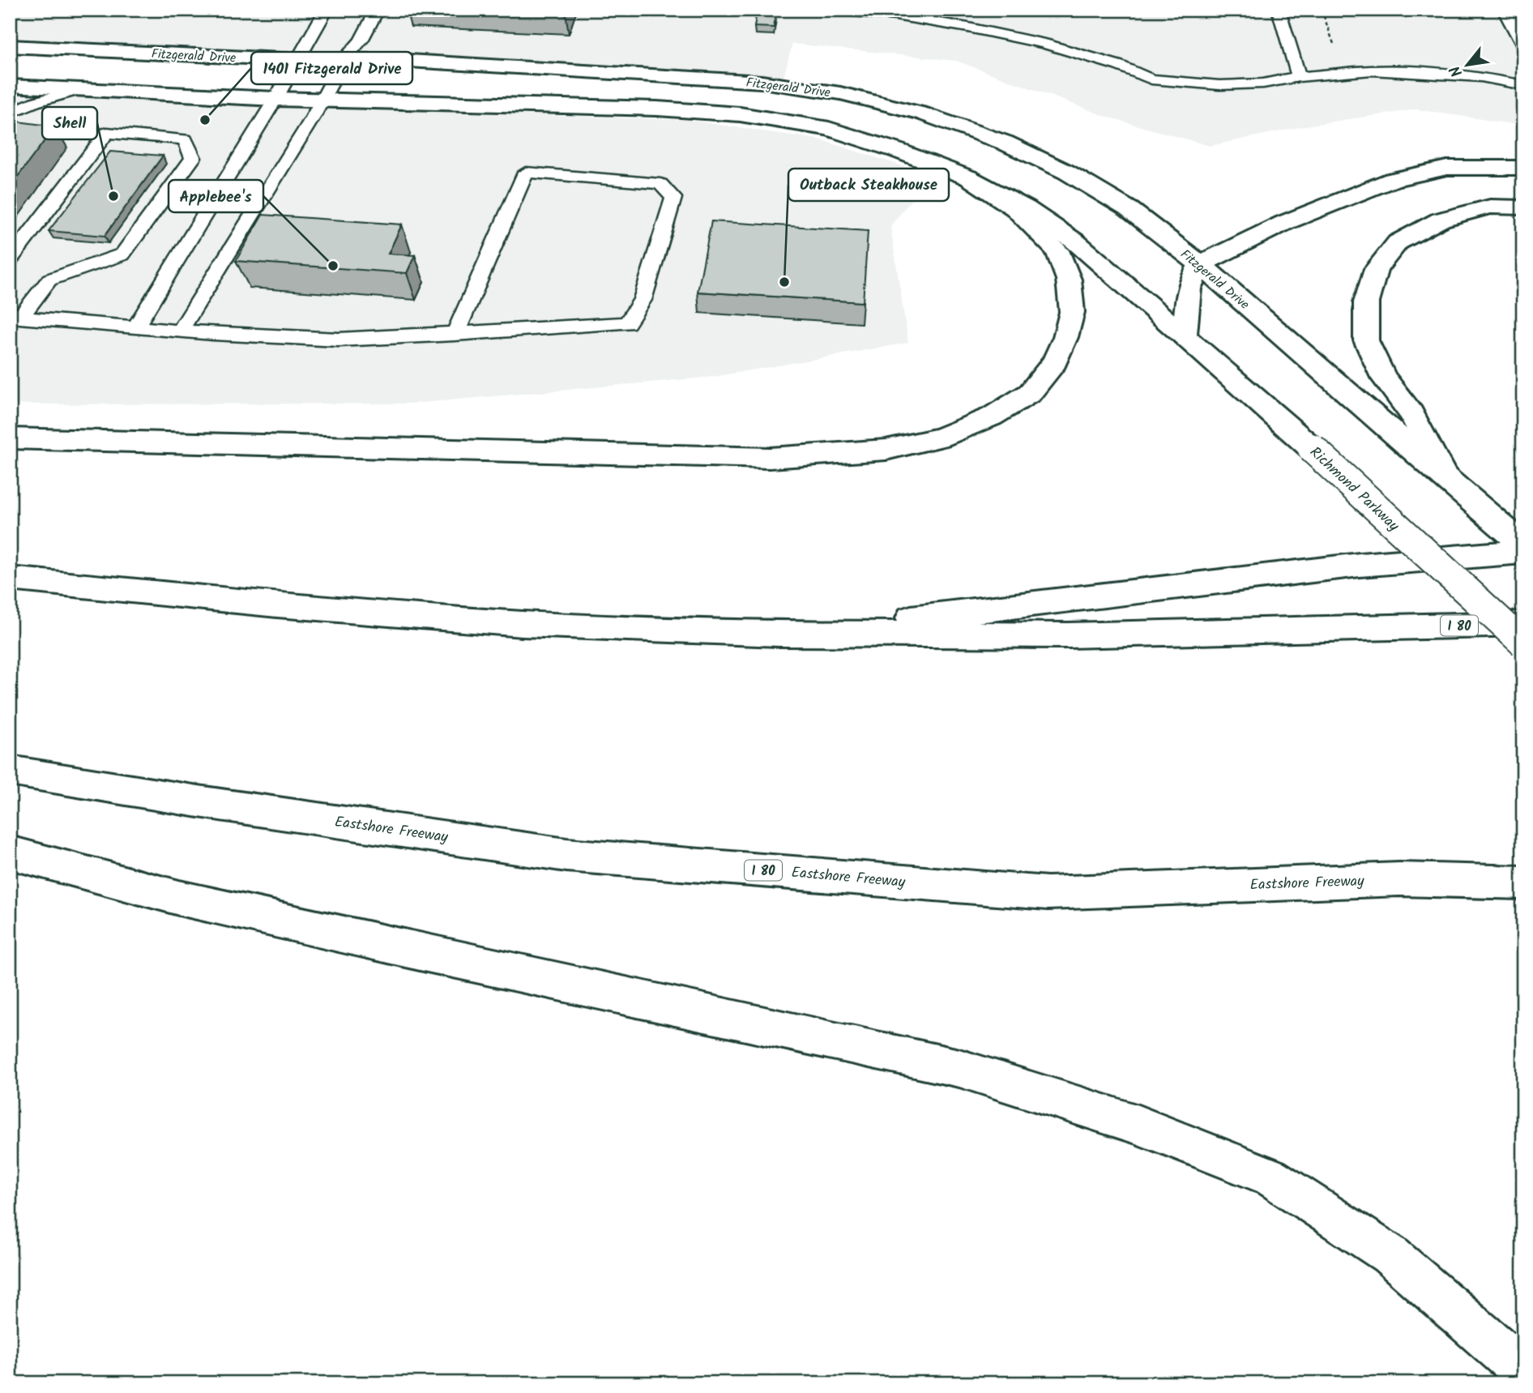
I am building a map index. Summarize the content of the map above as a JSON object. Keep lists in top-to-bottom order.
{
  "streets": {
    "main road": [
      "Fitzgerald Drive",
      "Richmond Parkway",
      "I 80",
      "Eastshore Freeway"
    ]
  },
  "places": [
    "1401 Fitzgerald Drive",
    "Shell",
    "Applebee's",
    "Outback Steakhouse"
  ],
  "north": "bottom left"
}
